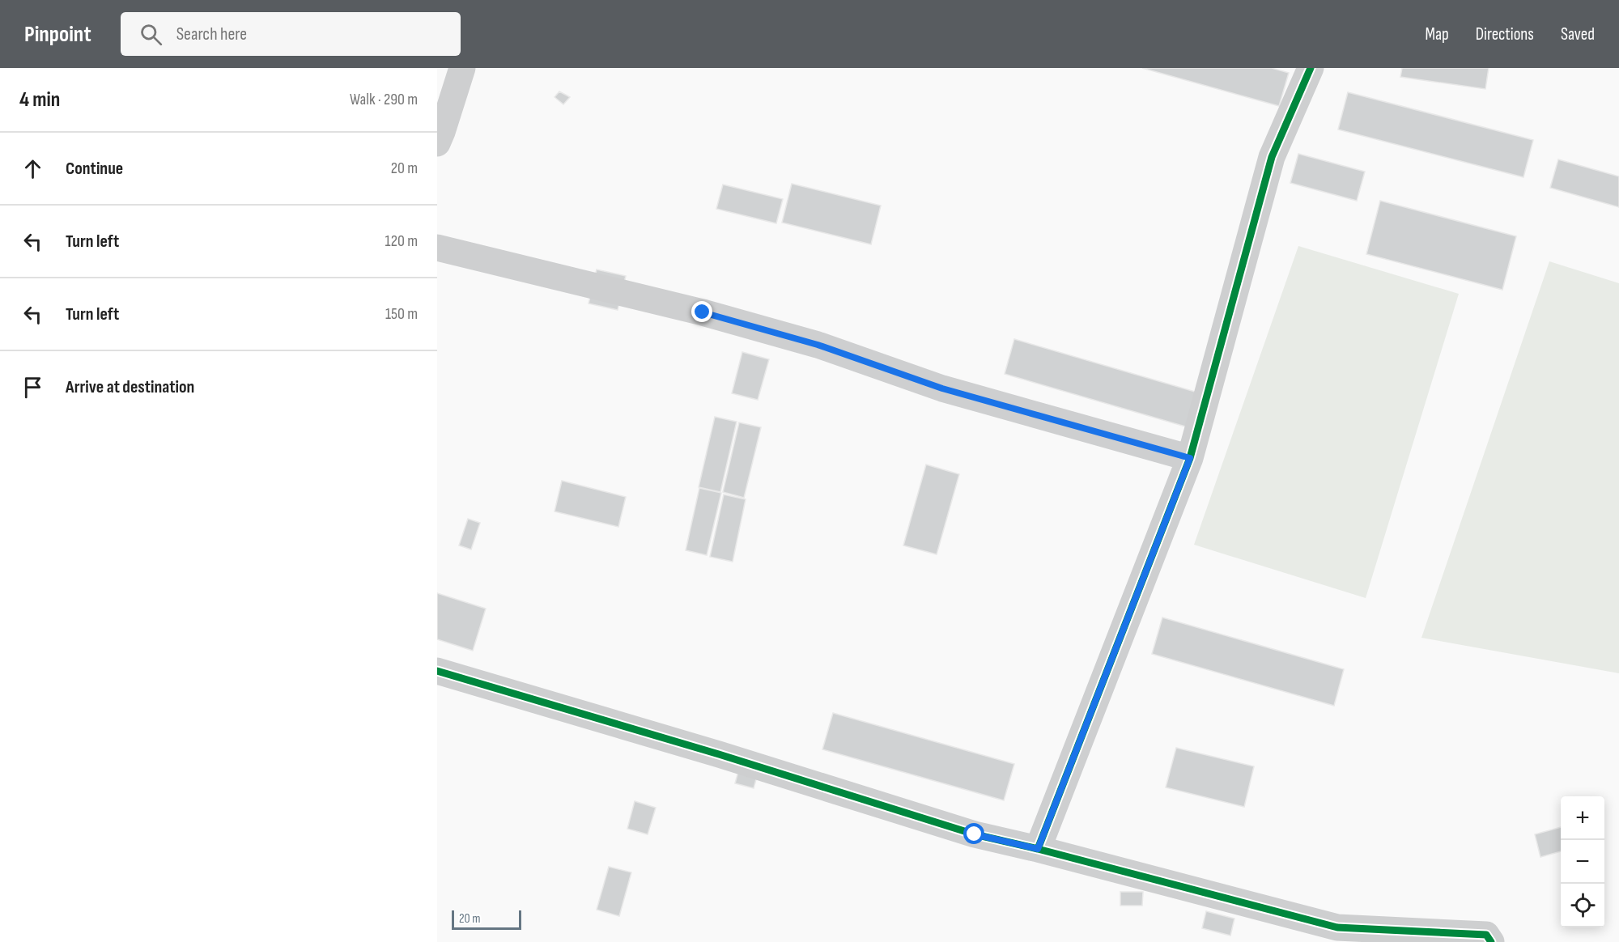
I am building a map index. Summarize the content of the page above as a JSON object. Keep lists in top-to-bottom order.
{
  "scale_bar": "20 m",
  "page": {
    "header": "Pinpoint",
    "search": "Search here",
    "nav": ["Map", "Directions", "Saved"],
    "heading": ["4 min", "Walk · 290 m"],
    "list": [
      ["Continue", "20 m"],
      ["Turn left", "120 m"],
      ["Turn left", "150 m"],
      "Arrive at destination"
    ],
    "map_buttons": ["+", "−"],
    "scale": "20 m"
  }
}
